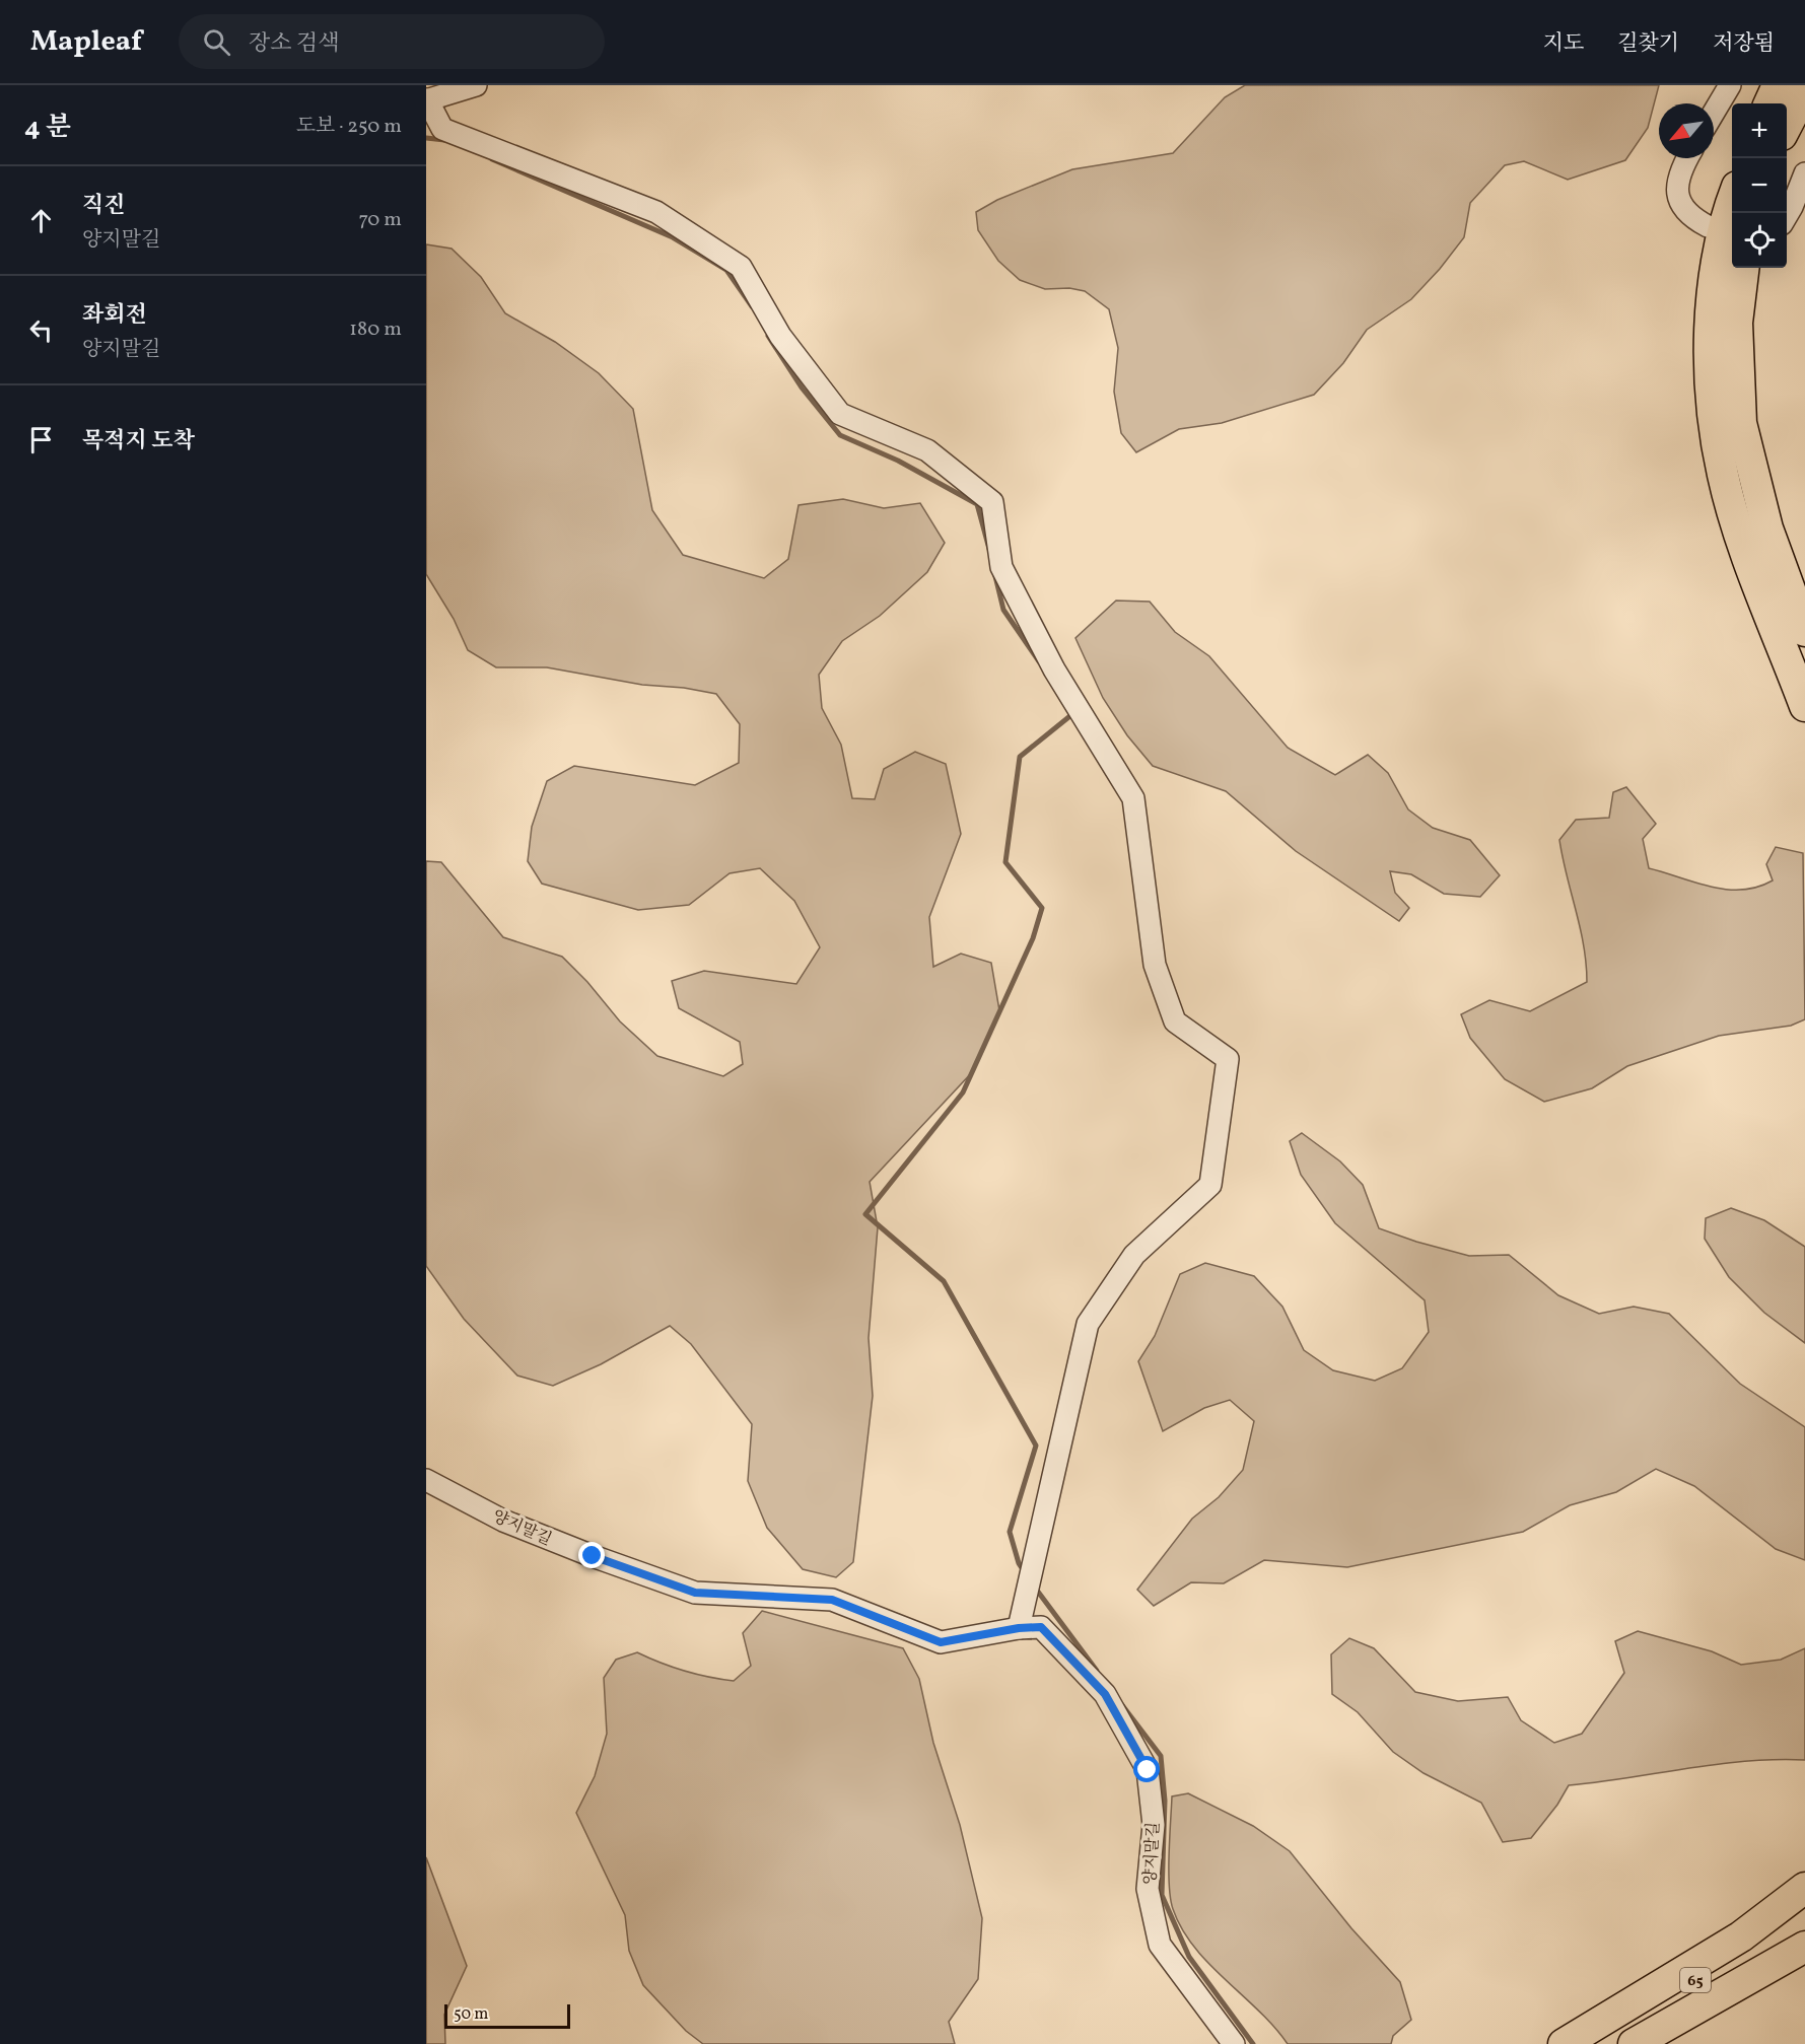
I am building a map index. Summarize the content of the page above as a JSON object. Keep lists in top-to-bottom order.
{
  "streets": {
    "highway": ["65"],
    "street": ["양지말길"]
  },
  "scale_bar": "50 m",
  "north": "bottom left",
  "page": {
    "header": "Mapleaf",
    "search": "장소 검색",
    "nav": ["지도", "길찾기", "저장됨"],
    "heading": ["4 분", "도보 · 250 m"],
    "map_buttons": ["+", "−"],
    "list": [
      ["직진", "양지말길", "70 m"],
      ["좌회전", "양지말길", "180 m"],
      "목적지 도착"
    ],
    "scale": "50 m"
  }
}
